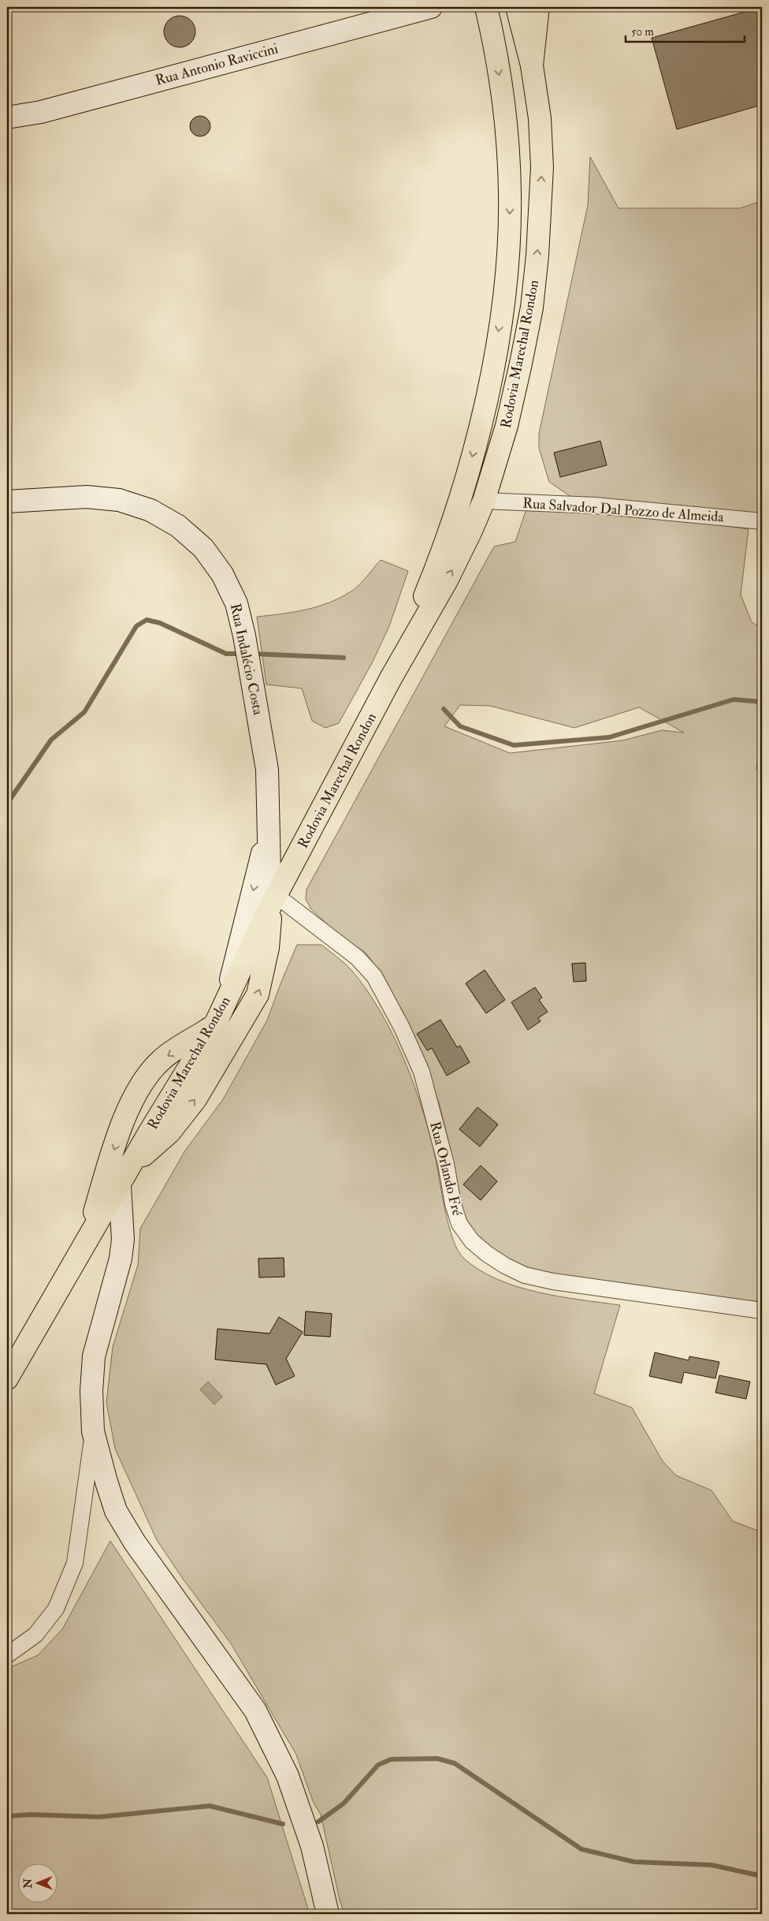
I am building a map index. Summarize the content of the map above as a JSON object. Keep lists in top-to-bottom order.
{
  "streets": {
    "main road": ["Rodovia Marechal Rondon"],
    "street": [
      "Rua Antonio Raviccini",
      "Rua Salvador Dal Pozzo de Almeida",
      "Rua Indalécio Costa",
      "Rua Orlando Fré"
    ]
  },
  "crossings": [
    ["Rodovia Marechal Rondon", "Rua Salvador Dal Pozzo de Almeida"],
    ["Rodovia Marechal Rondon", "Rua Indalécio Costa"],
    ["Rodovia Marechal Rondon", "Rua Orlando Fré"],
    ["Rua Indalécio Costa", "Rua Orlando Fré"]
  ],
  "scale_bar": "50 m",
  "north": "left"
}
